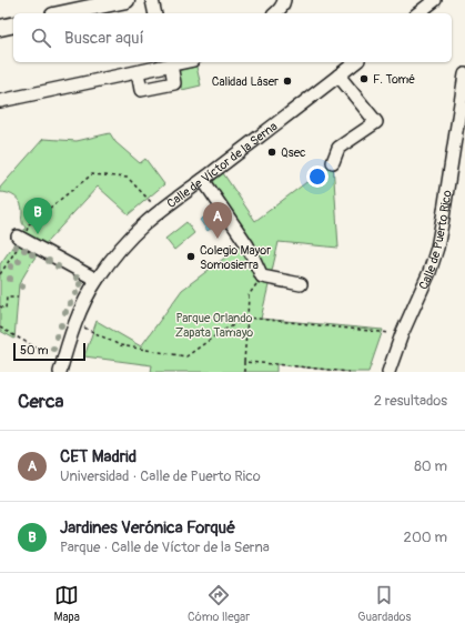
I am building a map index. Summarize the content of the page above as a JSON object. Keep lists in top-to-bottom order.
{
  "streets": {
    "street": ["Calle de Víctor de la Serna", "Calle de Puerto Rico"]
  },
  "parks": ["Parque Orlando Zapata Tamayo"],
  "places": [
    "F. Tomé",
    "Calidad Láser",
    "Qsec",
    "Colegio Mayor Somosierra"
  ],
  "scale_bar": "50 m",
  "page": {
    "search": "Buscar aquí",
    "pins": ["B", "A"],
    "scale": "50 m",
    "heading": ["Cerca", "2 resultados"],
    "list": [
      {
        "mark": "A",
        "name": "CET Madrid",
        "note": "Universidad · Calle de Puerto Rico",
        "value": "80 m"
      },
      {
        "mark": "B",
        "name": "Jardines Verónica Forqué",
        "note": "Parque · Calle de Víctor de la Serna",
        "value": "200 m"
      }
    ],
    "nav": ["Mapa", "Cómo llegar", "Guardados"]
  }
}
